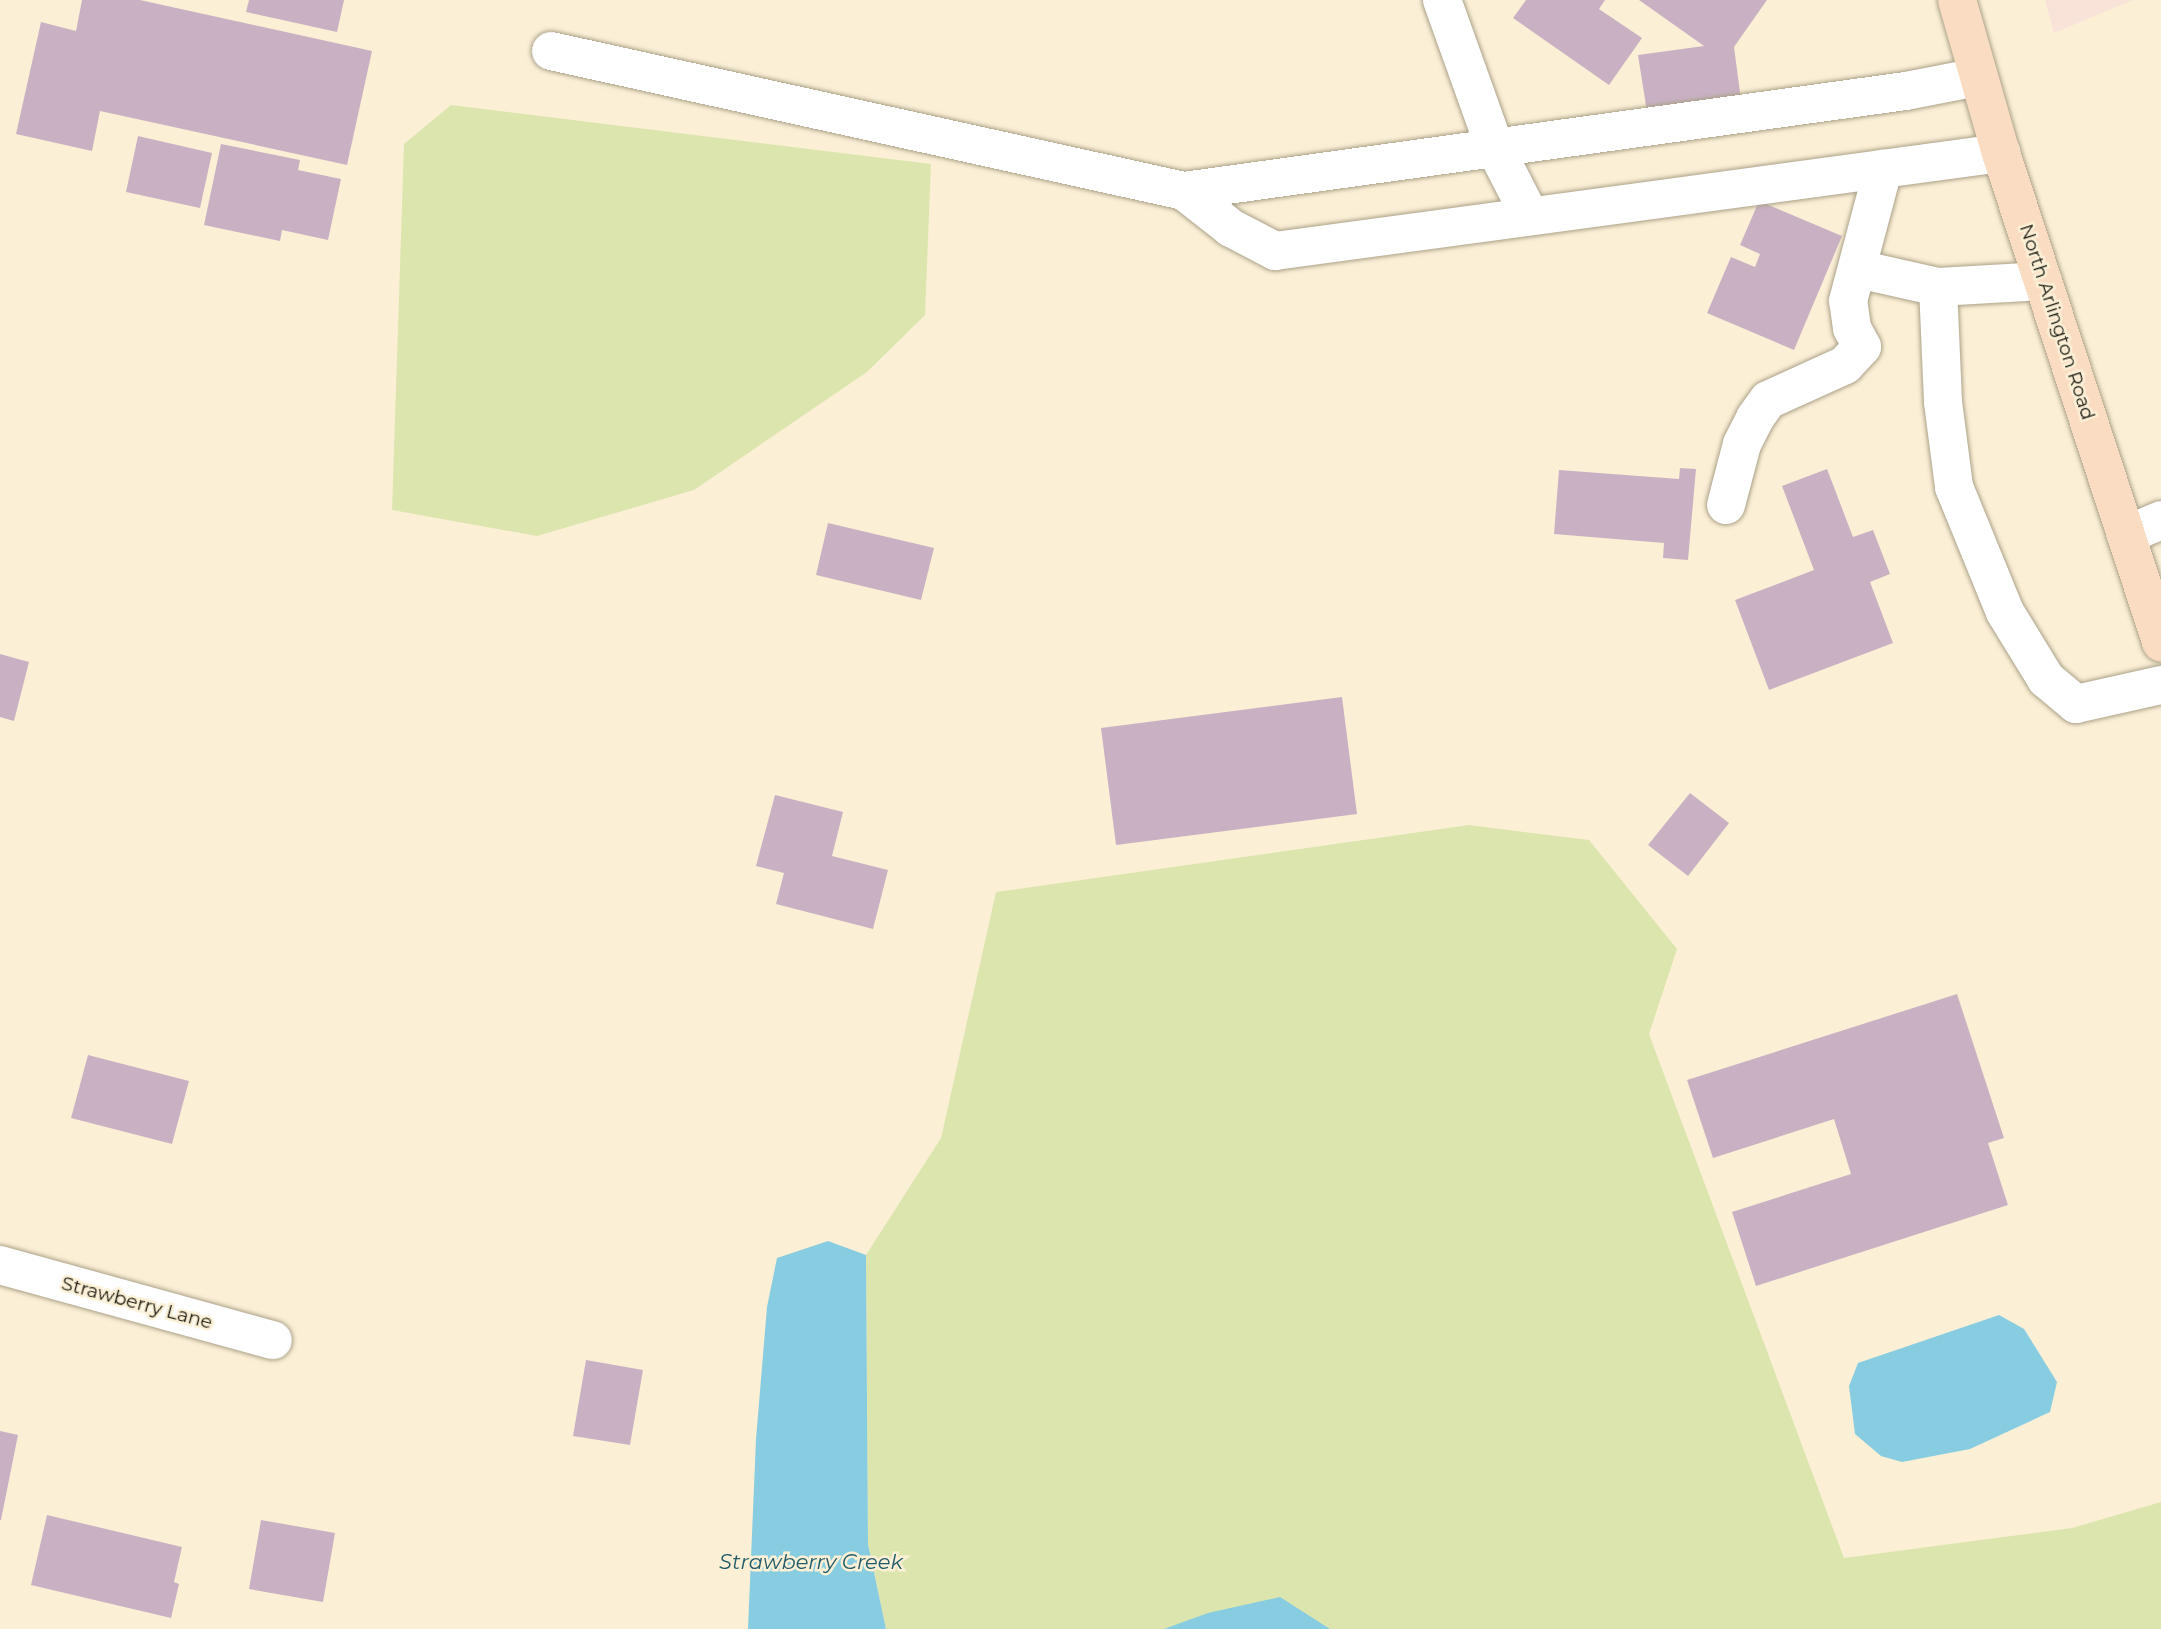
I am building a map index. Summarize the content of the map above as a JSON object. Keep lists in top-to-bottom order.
{
  "streets": {
    "main road": ["North Arlington Road"],
    "street": ["Strawberry Lane"]
  },
  "water": ["Strawberry Creek"]
}
